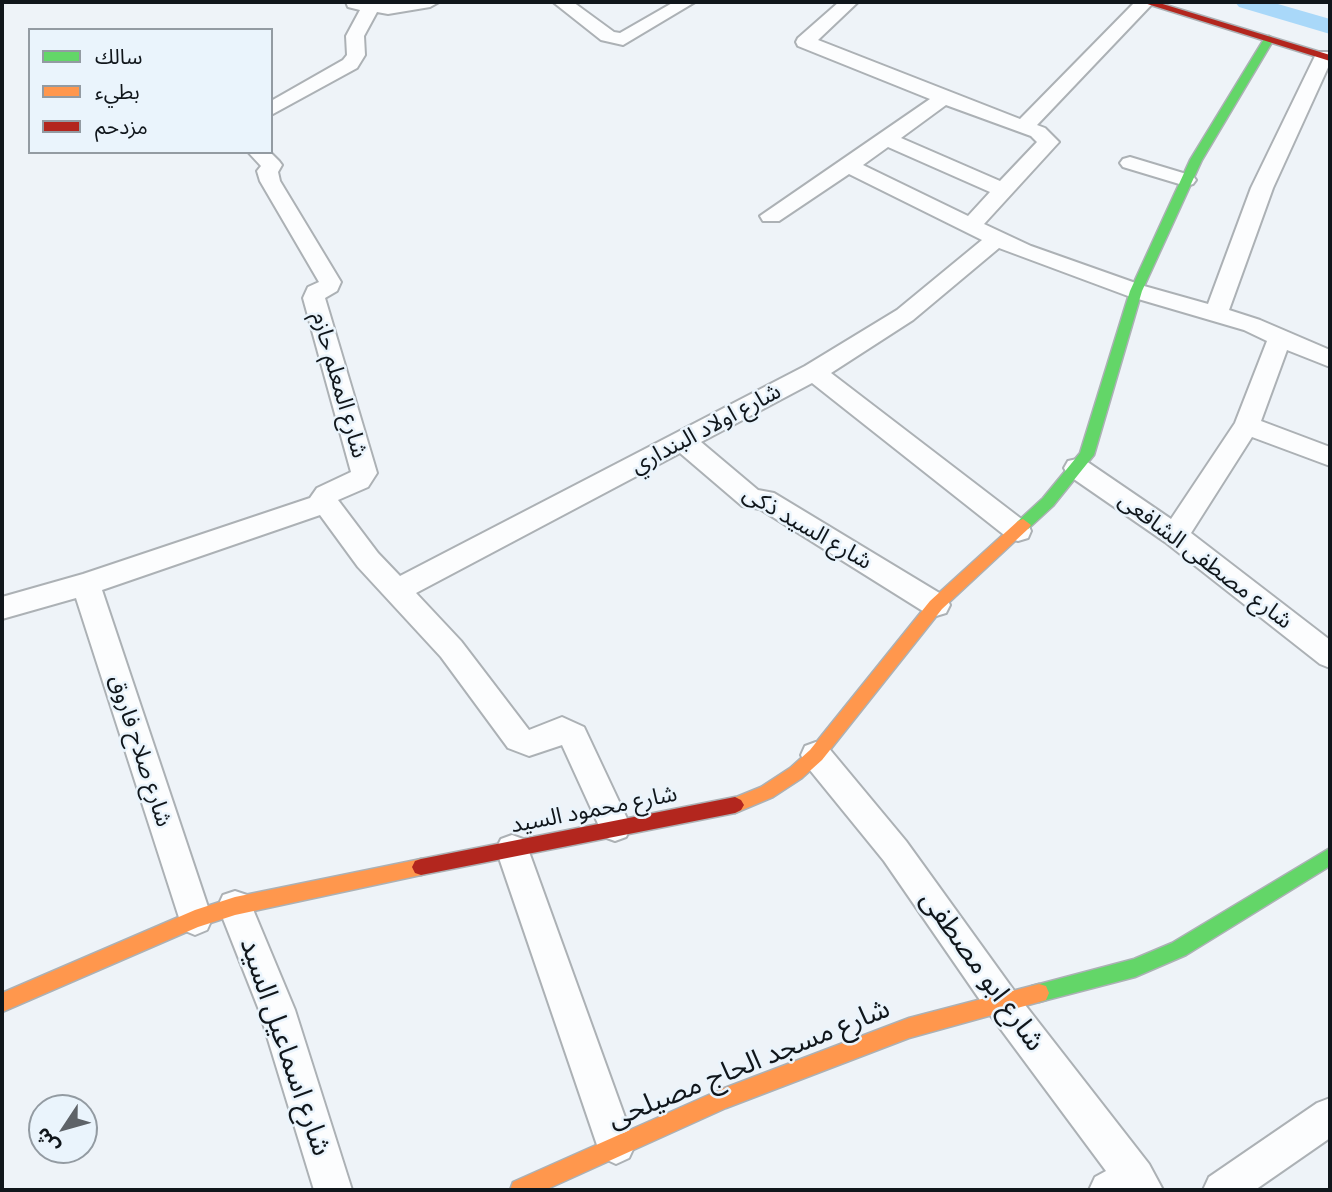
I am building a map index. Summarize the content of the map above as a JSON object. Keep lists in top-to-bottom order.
{
  "streets": {
    "street": [
      "شارع المعلم حازم",
      "شارع اولاد البنداري",
      "شارع السيد ذكى",
      "شارع مصطفى الشافعى",
      "شارع صلاح فاروق",
      "شارع محمود السيد",
      "شارع ابو مصطفى",
      "شارع اسماعيل السيد",
      "شارع مسجد الحاج مصيلحى"
    ]
  },
  "crossings": [
    ["شارع اولاد البنداري", "شارع السيد ذكى"],
    ["شارع السيد ذكى", "شارع محمود السيد"],
    ["شارع مصطفى الشافعى", "شارع محمود السيد"],
    ["شارع صلاح فاروق", "شارع محمود السيد"],
    ["شارع محمود السيد", "شارع ابو مصطفى"],
    ["شارع محمود السيد", "شارع اسماعيل السيد"],
    ["شارع ابو مصطفى", "شارع مسجد الحاج مصيلحى"]
  ],
  "legend": ["سالك", "بطيء", "مزدحم"],
  "north": "bottom left"
}
